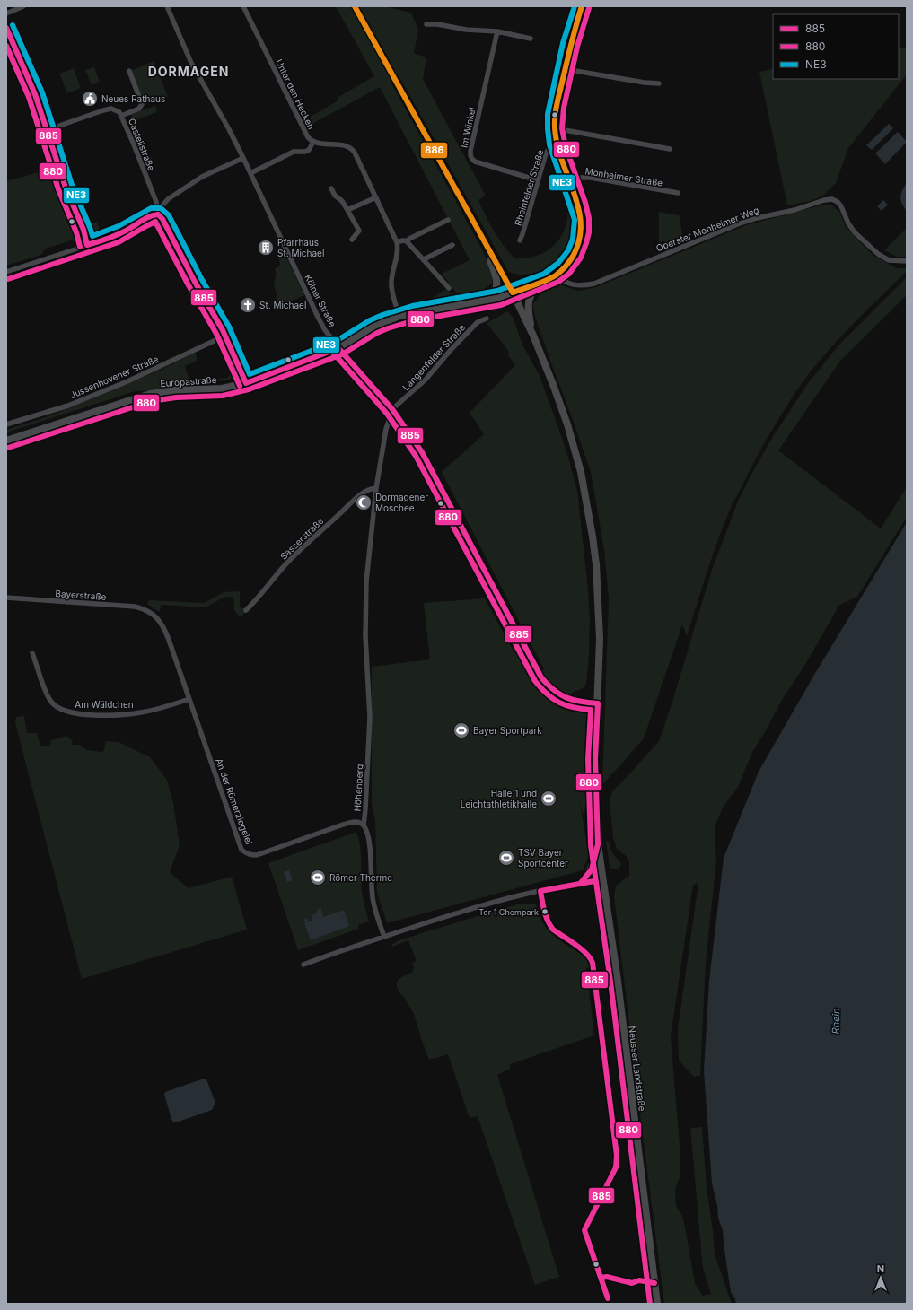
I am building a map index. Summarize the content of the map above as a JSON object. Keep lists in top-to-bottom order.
{
  "streets": {
    "main road": ["Europastraße", "Neusser Landstraße"],
    "street": [
      "Unter den Hecken",
      "Im Winkel",
      "Castellstraße",
      "Monheimer Straße",
      "Rheinfelder Straße",
      "Oberster Monheimer Weg",
      "Kölner Straße",
      "Langenfelder Straße",
      "Jussenhovener Straße",
      "Sasserstraße",
      "Bayerstraße",
      "Am Wäldchen",
      "Höhenberg",
      "An der Römerziegelei"
    ]
  },
  "crossings": [
    ["Unter den Hecken", "Europastraße"],
    ["Im Winkel", "Rheinfelder Straße"],
    ["Monheimer Straße", "Rheinfelder Straße"],
    ["Rheinfelder Straße", "Oberster Monheimer Weg"],
    ["Rheinfelder Straße", "Europastraße"],
    ["Kölner Straße", "Langenfelder Straße"],
    ["Kölner Straße", "Europastraße"],
    ["Kölner Straße", "Höhenberg"],
    ["Langenfelder Straße", "Höhenberg"],
    ["Sasserstraße", "Höhenberg"],
    ["Bayerstraße", "An der Römerziegelei"],
    ["Am Wäldchen", "An der Römerziegelei"],
    ["Höhenberg", "An der Römerziegelei"]
  ],
  "districts": ["DORMAGEN"],
  "water": ["Rhein"],
  "places": {
    "public building": ["Neues Rathaus"],
    "building": ["Pfarrhaus St. Michael"],
    "church": ["St. Michael"],
    "mosque": ["Dormagener Moschee"],
    "sports": [
      "Bayer Sportpark",
      "Halle 1 und Leichtathletikhalle",
      "TSV Bayer Sportcenter",
      "Römer Therme"
    ],
    "other": ["Tor 1 Chempark"]
  },
  "lines": [
    "transit line NE3",
    "transit line 886",
    "transit line 880",
    "transit line 885"
  ],
  "legend": ["885", "880", "NE3"],
  "north": "top"
}
